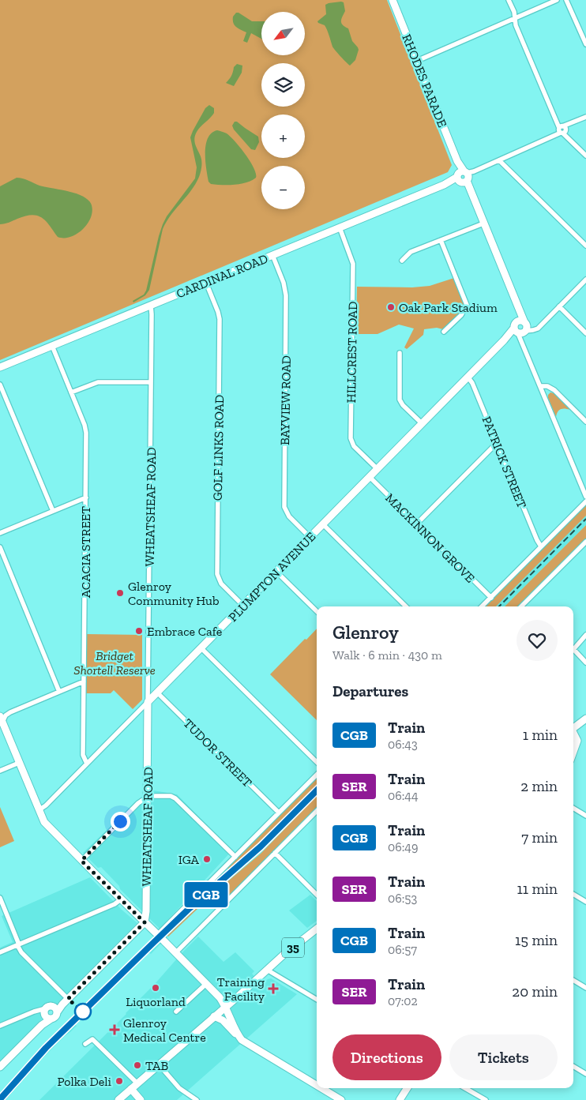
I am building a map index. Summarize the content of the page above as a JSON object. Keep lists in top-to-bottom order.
{
  "streets": {
    "main road": [
      "RHODES PARADE",
      "CARDINAL ROAD",
      "WHEATSHEAF ROAD",
      "PLUMPTON AVENUE",
      "35"
    ],
    "street": [
      "HILLCREST ROAD",
      "BAYVIEW ROAD",
      "GOLF LINKS ROAD",
      "PATRICK STREET",
      "MACKINNON GROVE",
      "ACACIA STREET",
      "TUDOR STREET"
    ]
  },
  "crossings": [
    ["RHODES PARADE", "CARDINAL ROAD"],
    ["RHODES PARADE", "PLUMPTON AVENUE"],
    ["CARDINAL ROAD", "HILLCREST ROAD"],
    ["CARDINAL ROAD", "BAYVIEW ROAD"],
    ["CARDINAL ROAD", "GOLF LINKS ROAD"],
    ["CARDINAL ROAD", "WHEATSHEAF ROAD"],
    ["CARDINAL ROAD", "ACACIA STREET"],
    ["HILLCREST ROAD", "PLUMPTON AVENUE"],
    ["BAYVIEW ROAD", "PLUMPTON AVENUE"],
    ["GOLF LINKS ROAD", "PLUMPTON AVENUE"],
    ["PATRICK STREET", "PLUMPTON AVENUE"],
    ["WHEATSHEAF ROAD", "PLUMPTON AVENUE"],
    ["MACKINNON GROVE", "PLUMPTON AVENUE"],
    ["ACACIA STREET", "PLUMPTON AVENUE"],
    ["PLUMPTON AVENUE", "TUDOR STREET"]
  ],
  "parks": ["Bridget Shortell Reserve"],
  "places": {
    "other": [
      "Oak Park Stadium",
      "Glenroy Community Hub",
      "Embrace Cafe",
      "IGA",
      "Liquorland",
      "TAB",
      "Polka Deli"
    ],
    "health": ["Training Facility", "Glenroy Medical Centre"]
  },
  "north": "bottom left",
  "page": {
    "on_map": "CGB",
    "map_buttons": ["+", "−"],
    "heading": [
      ["Glenroy", "Walk · 6 min · 430 m"],
      "Departures"
    ],
    "list": [
      {
        "mark": "CGB",
        "name": "Train",
        "note": "06:43",
        "value": "1 min"
      },
      {
        "mark": "SER",
        "name": "Train",
        "note": "06:44",
        "value": "2 min"
      },
      {
        "mark": "CGB",
        "name": "Train",
        "note": "06:49",
        "value": "7 min"
      },
      {
        "mark": "SER",
        "name": "Train",
        "note": "06:53",
        "value": "11 min"
      },
      {
        "mark": "CGB",
        "name": "Train",
        "note": "06:57",
        "value": "15 min"
      },
      {
        "mark": "SER",
        "name": "Train",
        "note": "07:02",
        "value": "20 min"
      }
    ],
    "buttons": ["Directions", "Tickets"]
  }
}
